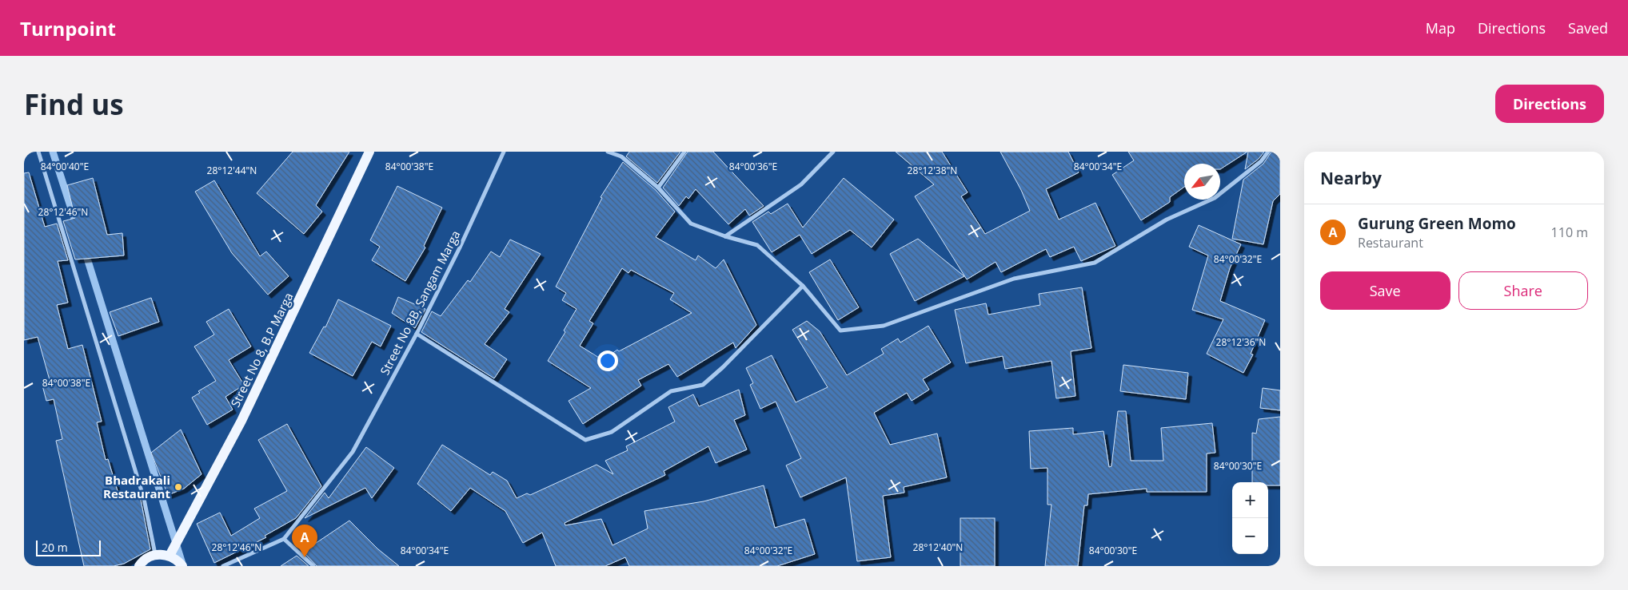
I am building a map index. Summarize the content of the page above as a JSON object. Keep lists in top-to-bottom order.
{
  "streets": {
    "main road": ["Street No 8, B.P Marga"],
    "street": ["Street No 8B, Sangam Marga"]
  },
  "places": ["Bhadrakali Restaurant"],
  "scale_bar": "20 m",
  "north": "bottom left",
  "page": {
    "header": "Turnpoint",
    "nav": ["Map", "Directions", "Saved"],
    "buttons": [
      "Directions",
      ["Save", "Share"]
    ],
    "title": "Find us",
    "heading": "Nearby",
    "list": [
      {
        "mark": "A",
        "name": "Gurung Green Momo",
        "note": "Restaurant",
        "value": "110 m"
      }
    ],
    "map_buttons": ["+", "−"],
    "pins": "A",
    "scale": "20 m"
  },
  "coordinates": [
    "84°00'40\"E",
    "84°00'38\"E",
    "84°00'36\"E",
    "84°00'34\"E",
    "28°12'38\"N",
    "28°12'44\"N",
    "28°12'46\"N",
    "84°00'32\"E",
    "28°12'36\"N",
    "84°00'30\"E",
    "28°12'40\"N"
  ]
}
